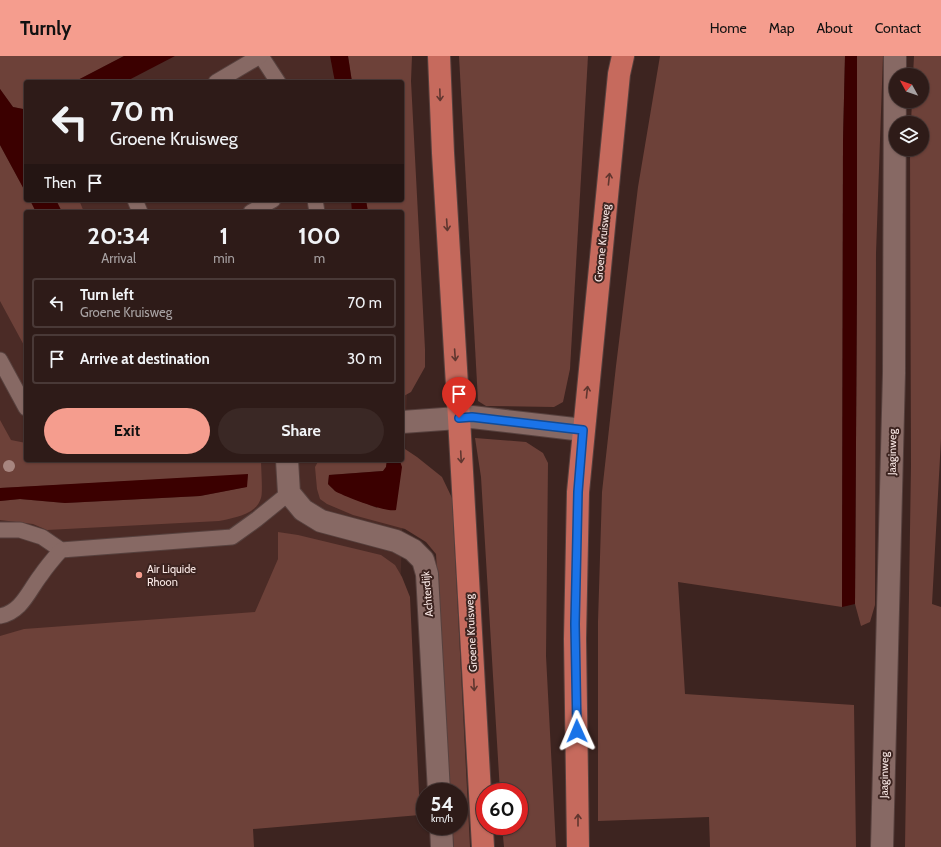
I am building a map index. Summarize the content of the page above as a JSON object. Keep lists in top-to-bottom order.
{
  "streets": {
    "main road": ["Groene Kruisweg"],
    "street": ["Jaaginweg", "Achterdijk"]
  },
  "places": ["Air Liquide Rhoon"],
  "north": "top left",
  "page": {
    "header": "Turnly",
    "nav": [
      "Home",
      "Map",
      "About",
      "Contact"
    ],
    "turn": ["70 m", "Groene Kruisweg"],
    "then": "Then",
    "eta": [
      "20:34",
      "Arrival",
      "1",
      "min",
      "100",
      "m"
    ],
    "list": [
      {
        "name": "Turn left",
        "note": "Groene Kruisweg",
        "value": "70 m"
      },
      {
        "name": "Arrive at destination",
        "value": "30 m"
      }
    ],
    "buttons": ["Exit", "Share"],
    "speed": "54 km/h",
    "limit": "60"
  }
}
